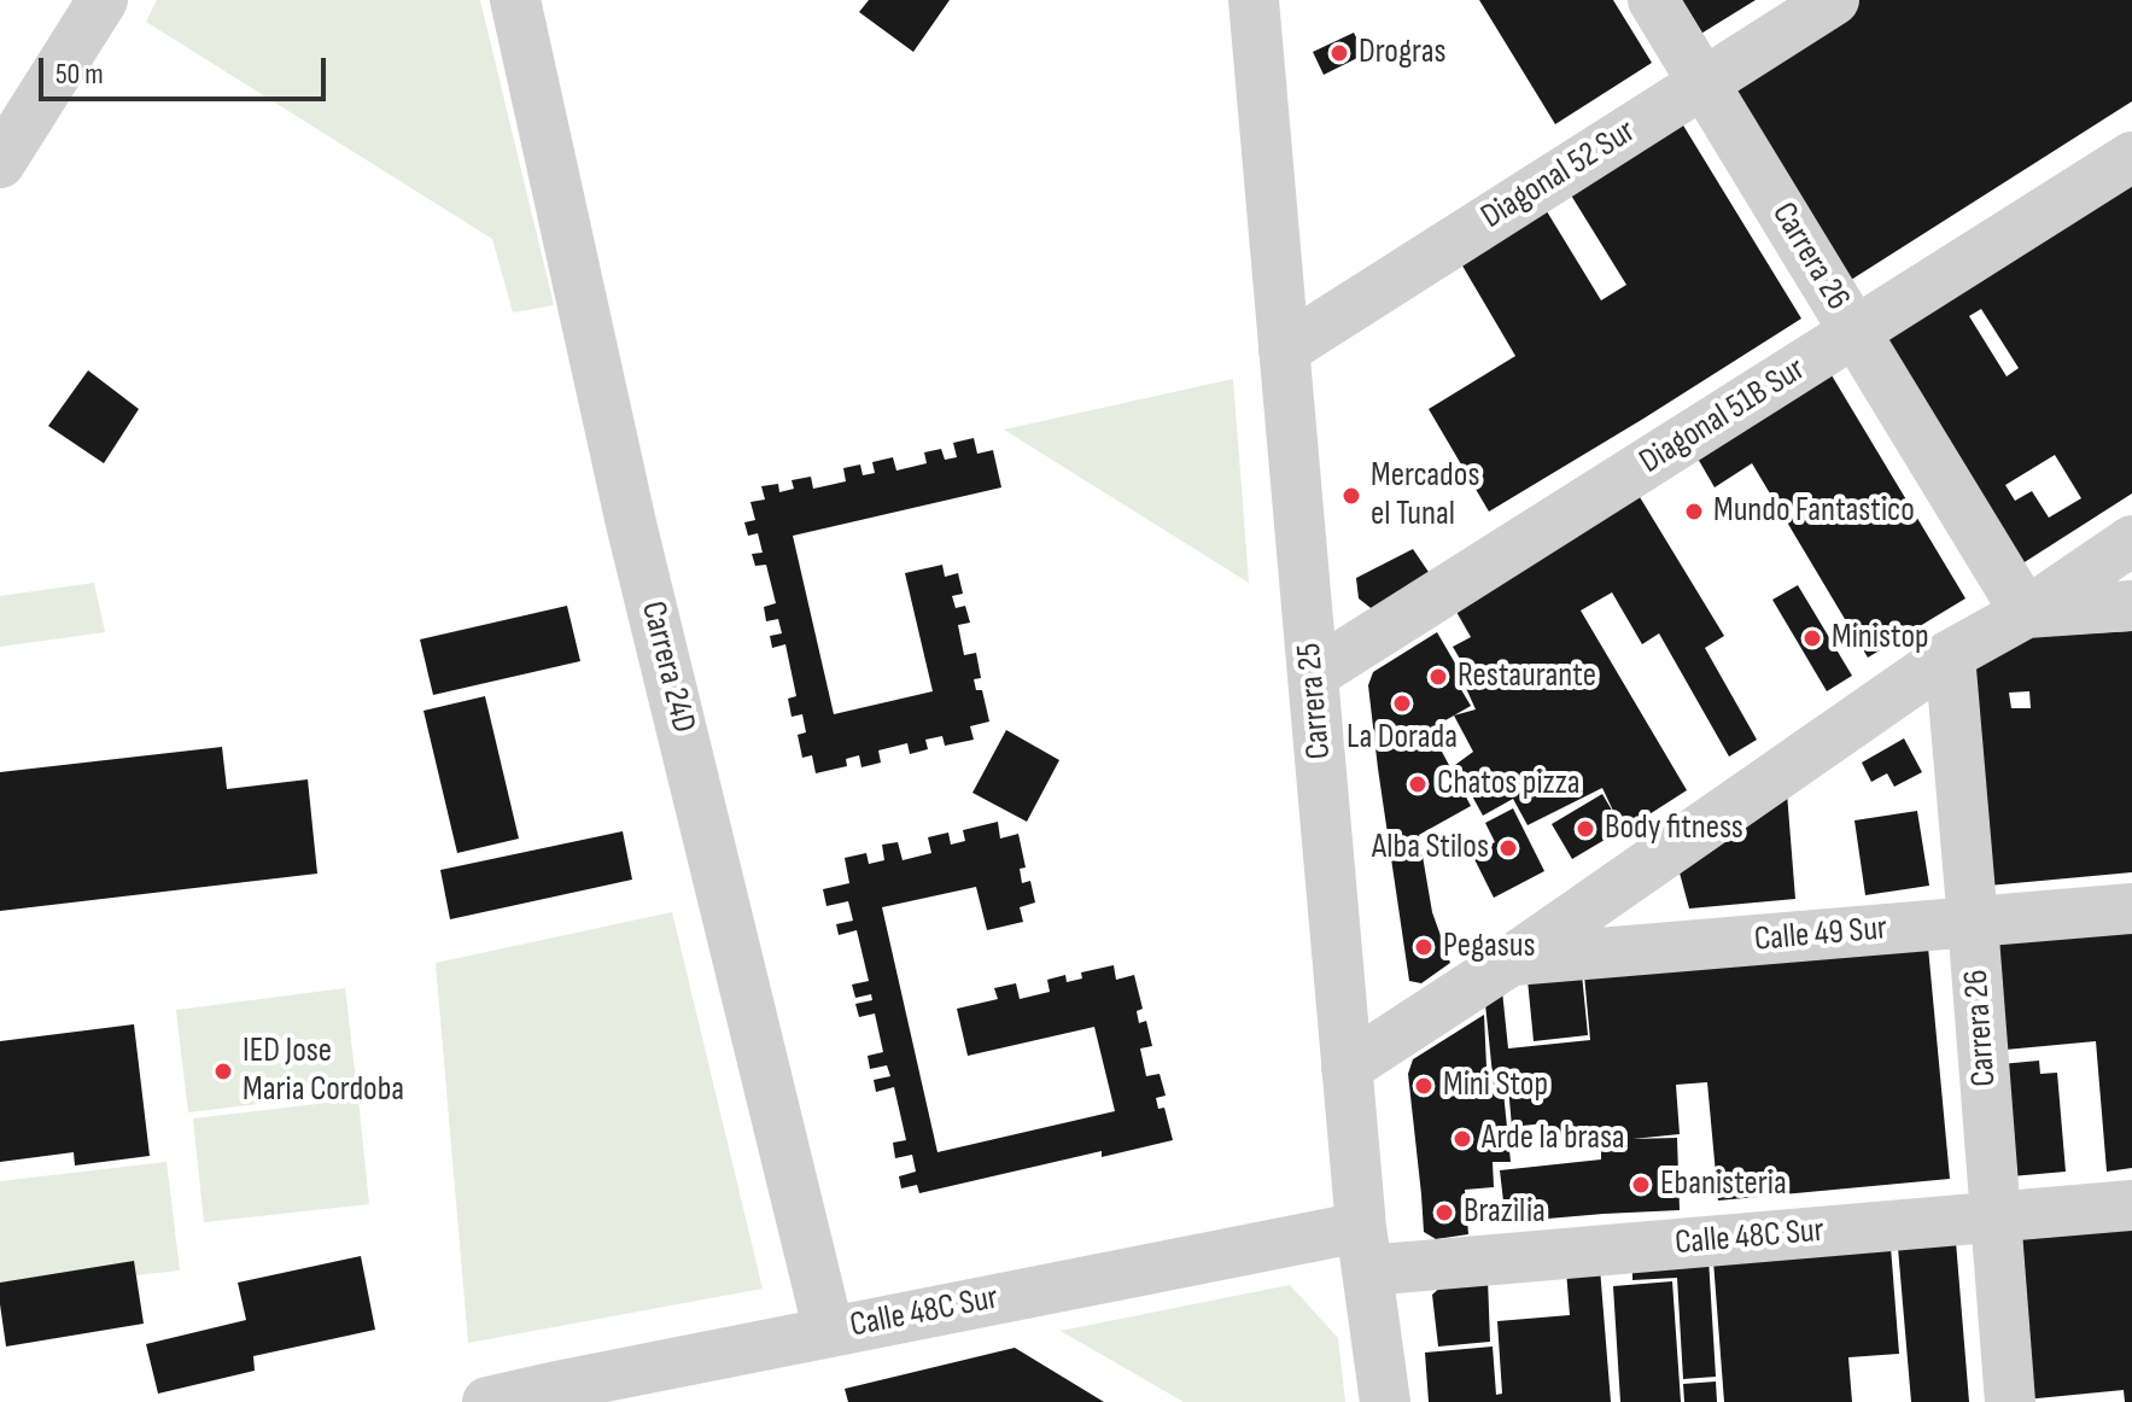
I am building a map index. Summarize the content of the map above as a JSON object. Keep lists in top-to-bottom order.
{
  "streets": {
    "street": [
      "Diagonal 52 Sur",
      "Carrera 26",
      "Diagonal 51B Sur",
      "Carrera 24D",
      "Carrera 25",
      "Calle 49 Sur",
      "Calle 48C Sur"
    ]
  },
  "crossings": [
    ["Diagonal 52 Sur", "Carrera 26"],
    ["Diagonal 52 Sur", "Carrera 25"],
    ["Carrera 26", "Diagonal 51B Sur"],
    ["Carrera 26", "Calle 49 Sur"],
    ["Carrera 26", "Calle 48C Sur"],
    ["Diagonal 51B Sur", "Carrera 25"],
    ["Carrera 24D", "Calle 48C Sur"],
    ["Carrera 25", "Calle 48C Sur"]
  ],
  "places": [
    "Drogras",
    "Mercados el Tunal",
    "Mundo Fantastico",
    "Ministop",
    "Restaurante",
    "La Dorada",
    "Chatos pizza",
    "Body fitness",
    "Alba Stilos",
    "Pegasus",
    "IED Jose Maria Cordoba",
    "Mini Stop",
    "Arde la brasa",
    "Ebanisteria",
    "Brazilia"
  ],
  "scale_bar": "50 m"
}
